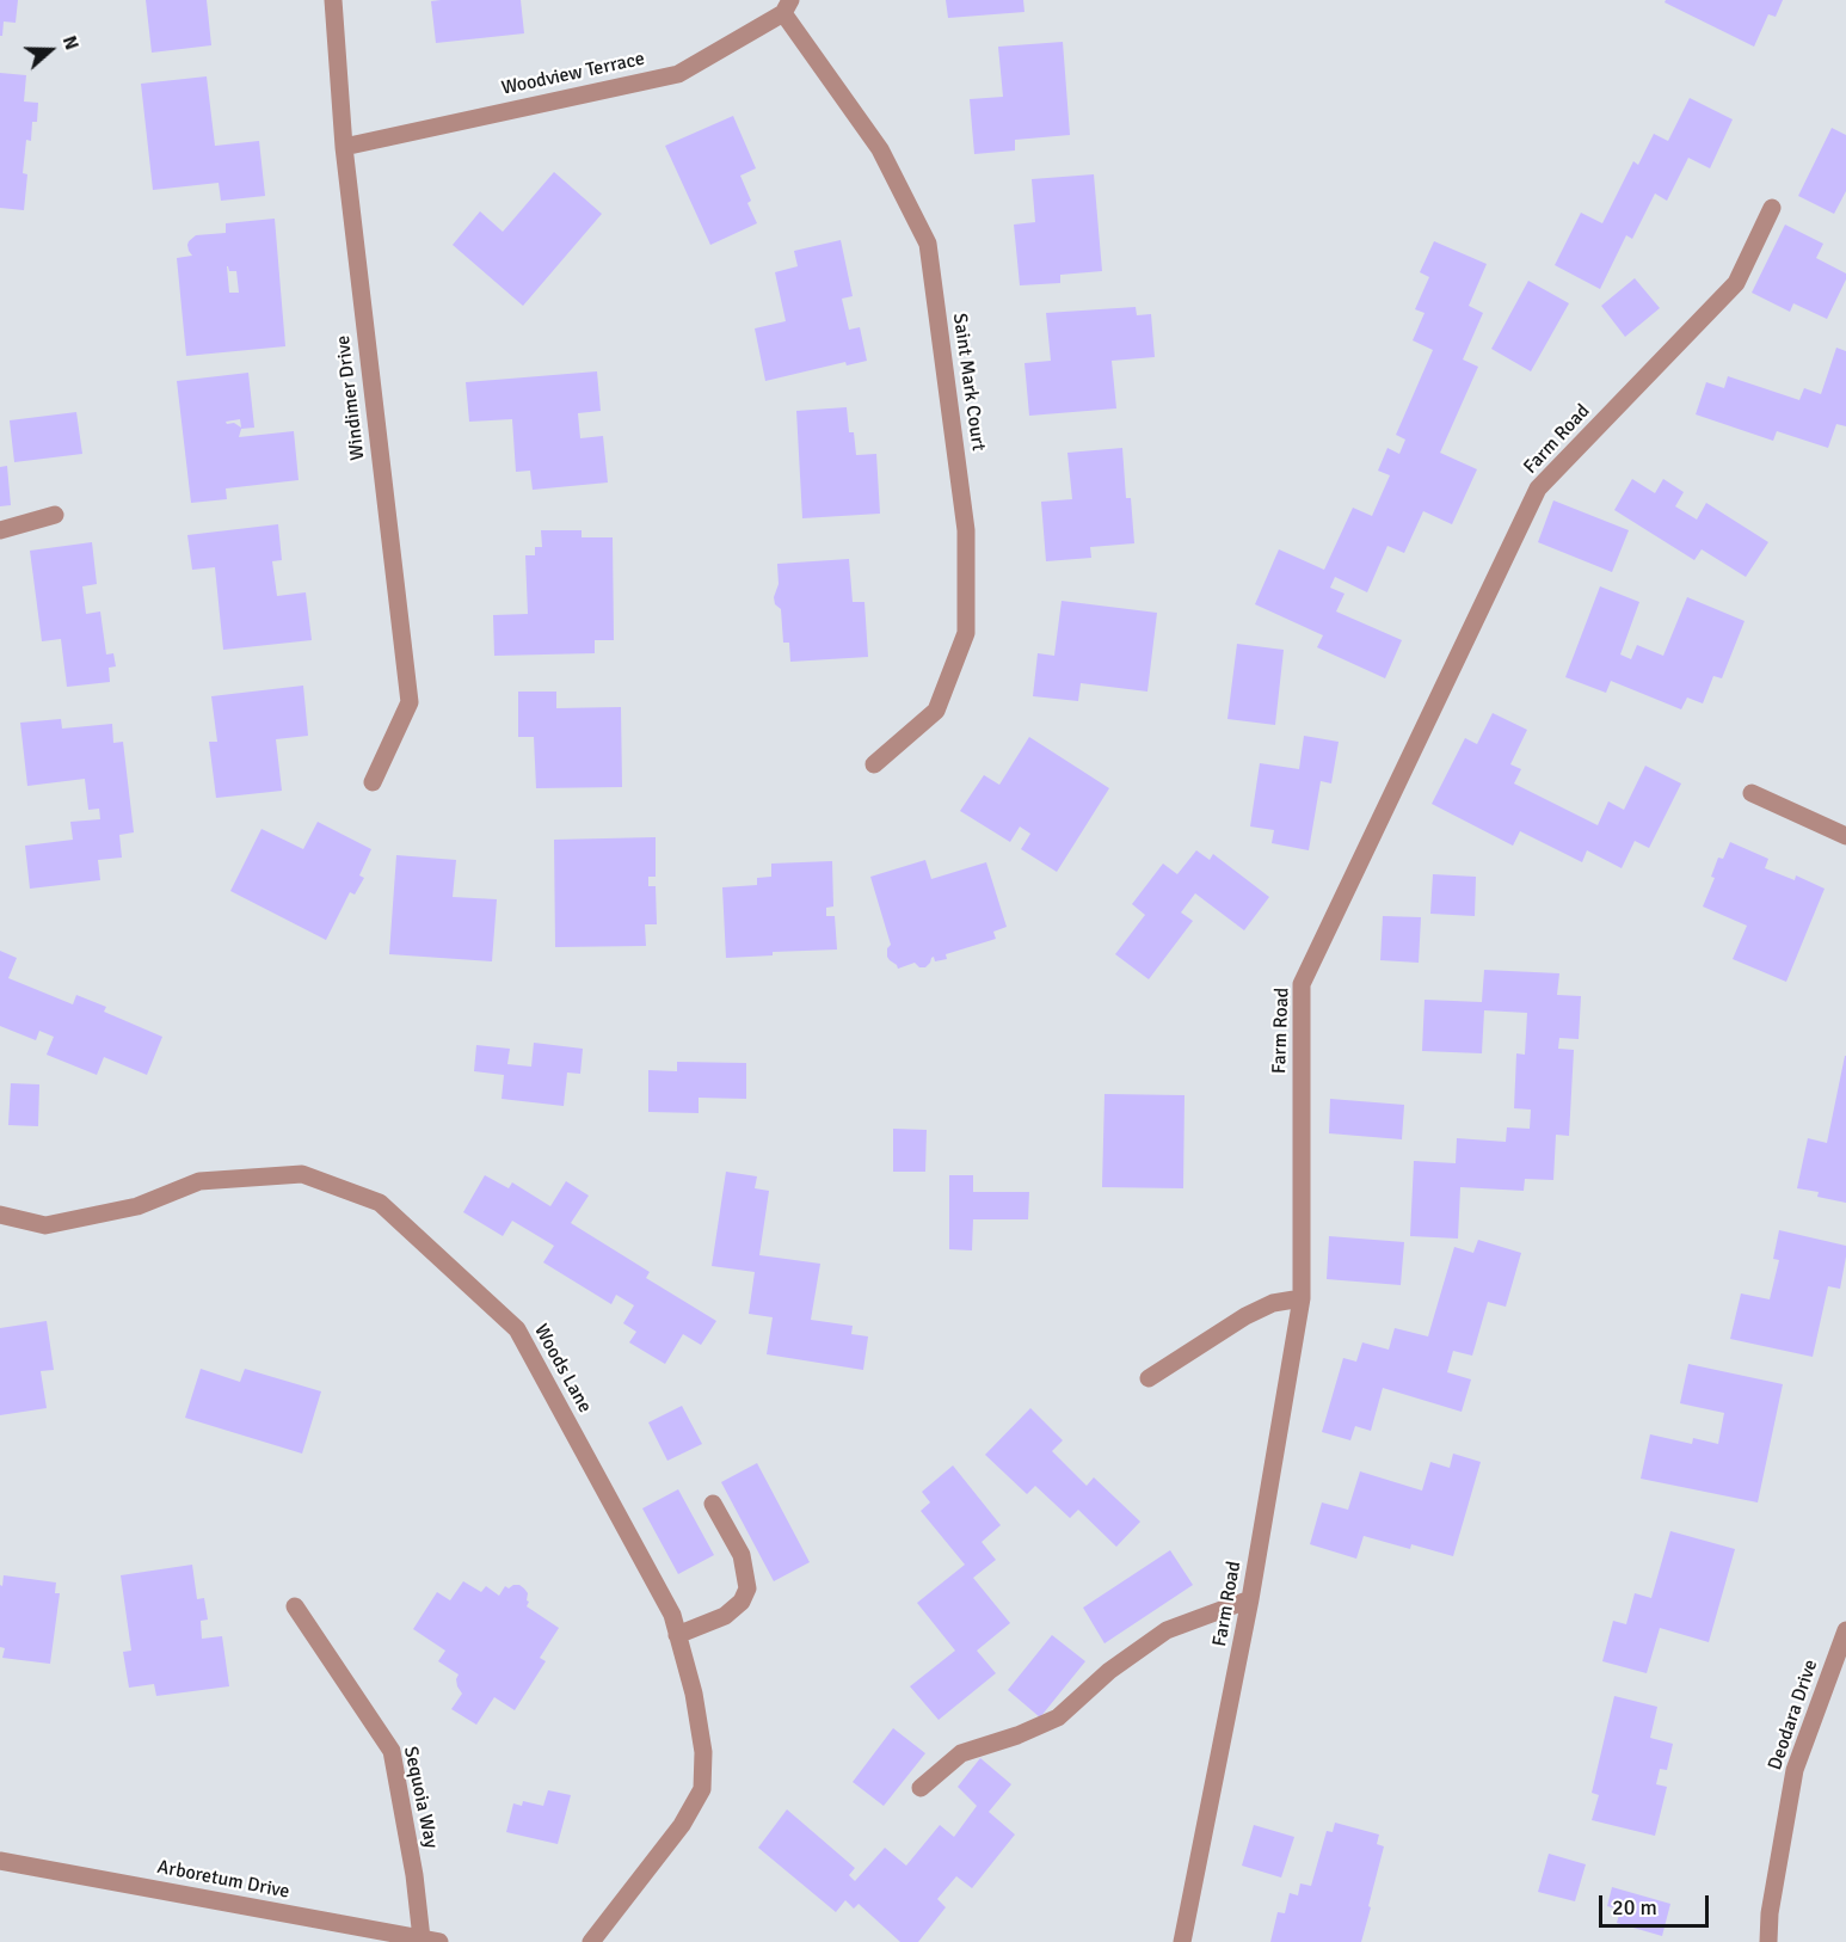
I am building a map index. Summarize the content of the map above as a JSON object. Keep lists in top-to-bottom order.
{
  "streets": {
    "street": [
      "Woodview Terrace",
      "Saint Mark Court",
      "Windimer Drive",
      "Farm Road",
      "Woods Lane",
      "Deodara Drive",
      "Sequoia Way",
      "Arboretum Drive"
    ]
  },
  "crossings": [
    ["Woodview Terrace", "Saint Mark Court"],
    ["Woodview Terrace", "Windimer Drive"],
    ["Sequoia Way", "Arboretum Drive"]
  ],
  "scale_bar": "20 m",
  "north": "right"
}
